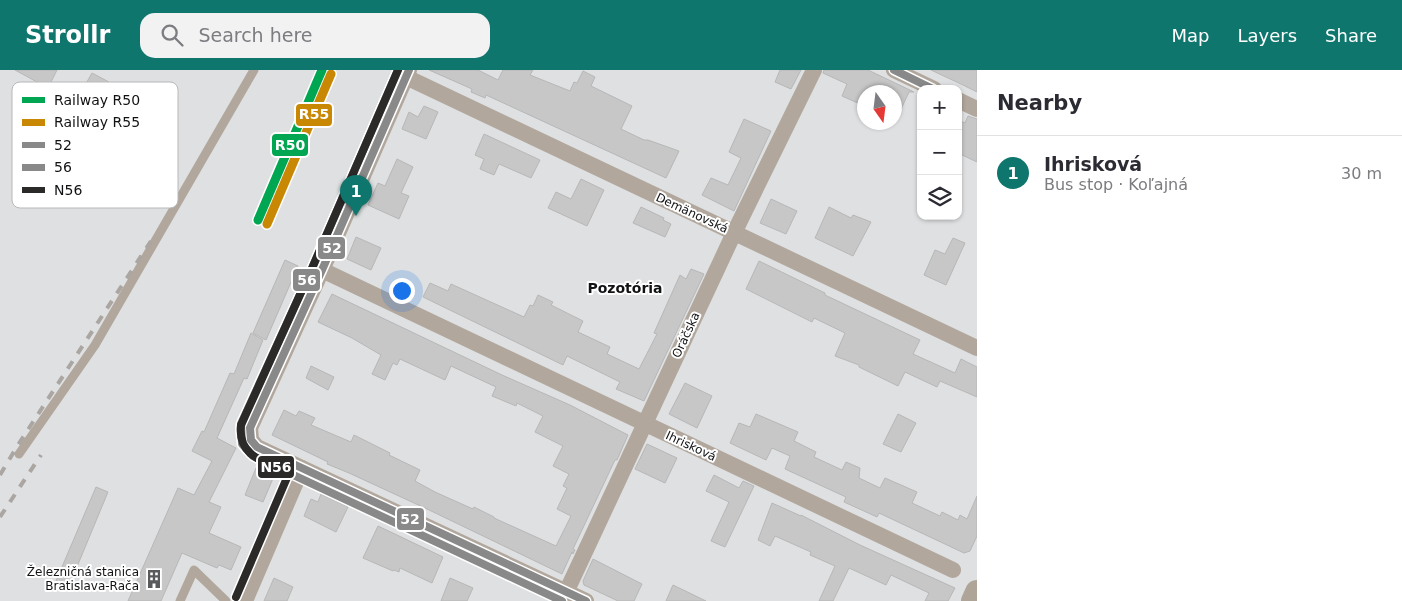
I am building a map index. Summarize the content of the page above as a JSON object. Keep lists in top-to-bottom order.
{
  "streets": {
    "street": ["Demänovská", "Oráčska", "Ihrisková"]
  },
  "crossings": [
    ["Demänovská", "Oráčska"],
    ["Oráčska", "Ihrisková"]
  ],
  "districts": ["Pozotória"],
  "places": {
    "building": ["Železničná stanica Bratislava-Rača"]
  },
  "lines": [
    "rail line R50",
    "transit line 52",
    "transit line 56",
    "transit line N56",
    "rail line R55"
  ],
  "legend": [
    "Railway R50",
    "Railway R55",
    "52",
    "56",
    "N56"
  ],
  "north": "bottom",
  "page": {
    "header": "Strollr",
    "search": "Search here",
    "nav": ["Map", "Layers", "Share"],
    "heading": "Nearby",
    "map_buttons": ["+", "−"],
    "list": [
      {
        "mark": "1",
        "name": "Ihrisková",
        "note": "Bus stop · Koľajná",
        "value": "30 m"
      }
    ],
    "pins": "1"
  }
}
